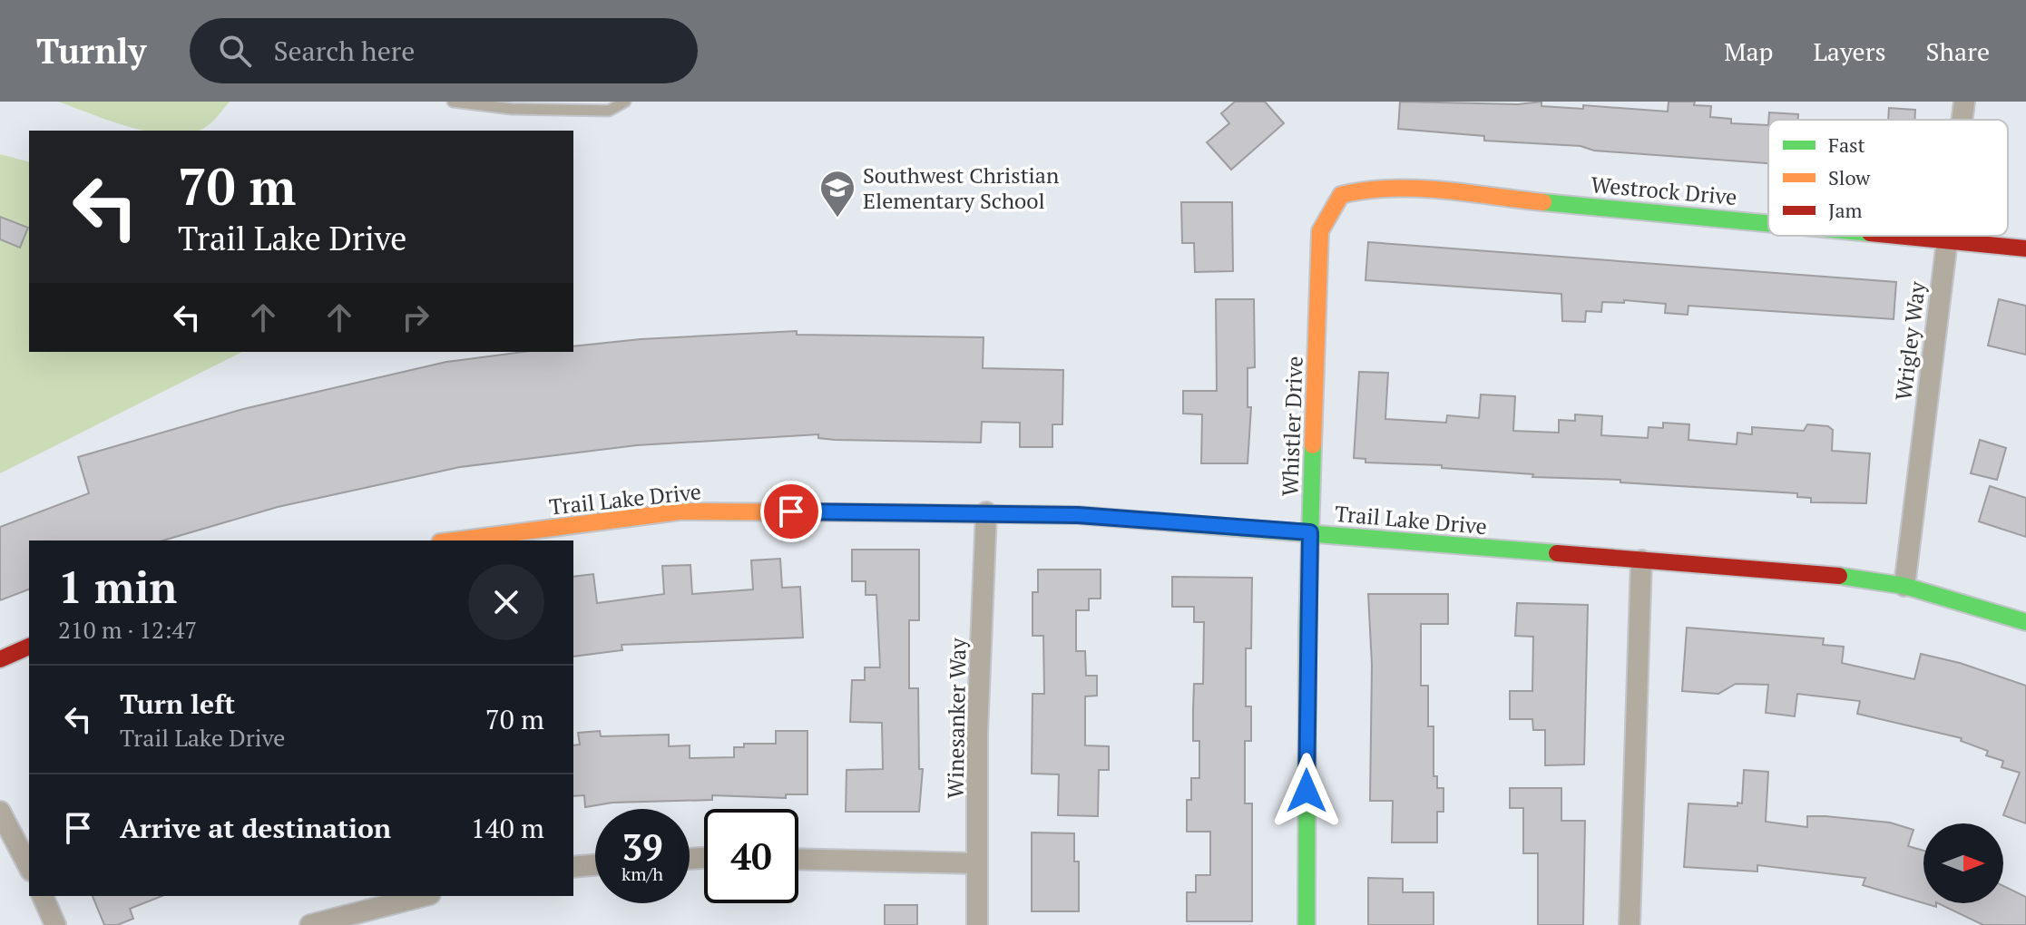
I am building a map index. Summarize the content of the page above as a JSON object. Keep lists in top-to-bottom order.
{
  "streets": {
    "street": [
      "Westrock Drive",
      "Wrigley Way",
      "Whistler Drive",
      "Trail Lake Drive",
      "Winesanker Way"
    ]
  },
  "crossings": [
    ["Westrock Drive", "Wrigley Way"],
    ["Westrock Drive", "Whistler Drive"],
    ["Wrigley Way", "Trail Lake Drive"],
    ["Whistler Drive", "Trail Lake Drive"],
    ["Trail Lake Drive", "Winesanker Way"]
  ],
  "places": {
    "school or university": ["Southwest Christian Elementary School"]
  },
  "legend": ["Fast", "Slow", "Jam"],
  "north": "right",
  "page": {
    "header": "Turnly",
    "search": "Search here",
    "nav": ["Map", "Layers", "Share"],
    "turn": ["70 m", "Trail Lake Drive"],
    "heading": ["1 min", "210 m · 12:47"],
    "list": [
      {
        "name": "Turn left",
        "note": "Trail Lake Drive",
        "value": "70 m"
      },
      {
        "name": "Arrive at destination",
        "value": "140 m"
      }
    ],
    "speed": "39 km/h",
    "limit": "40"
  }
}
